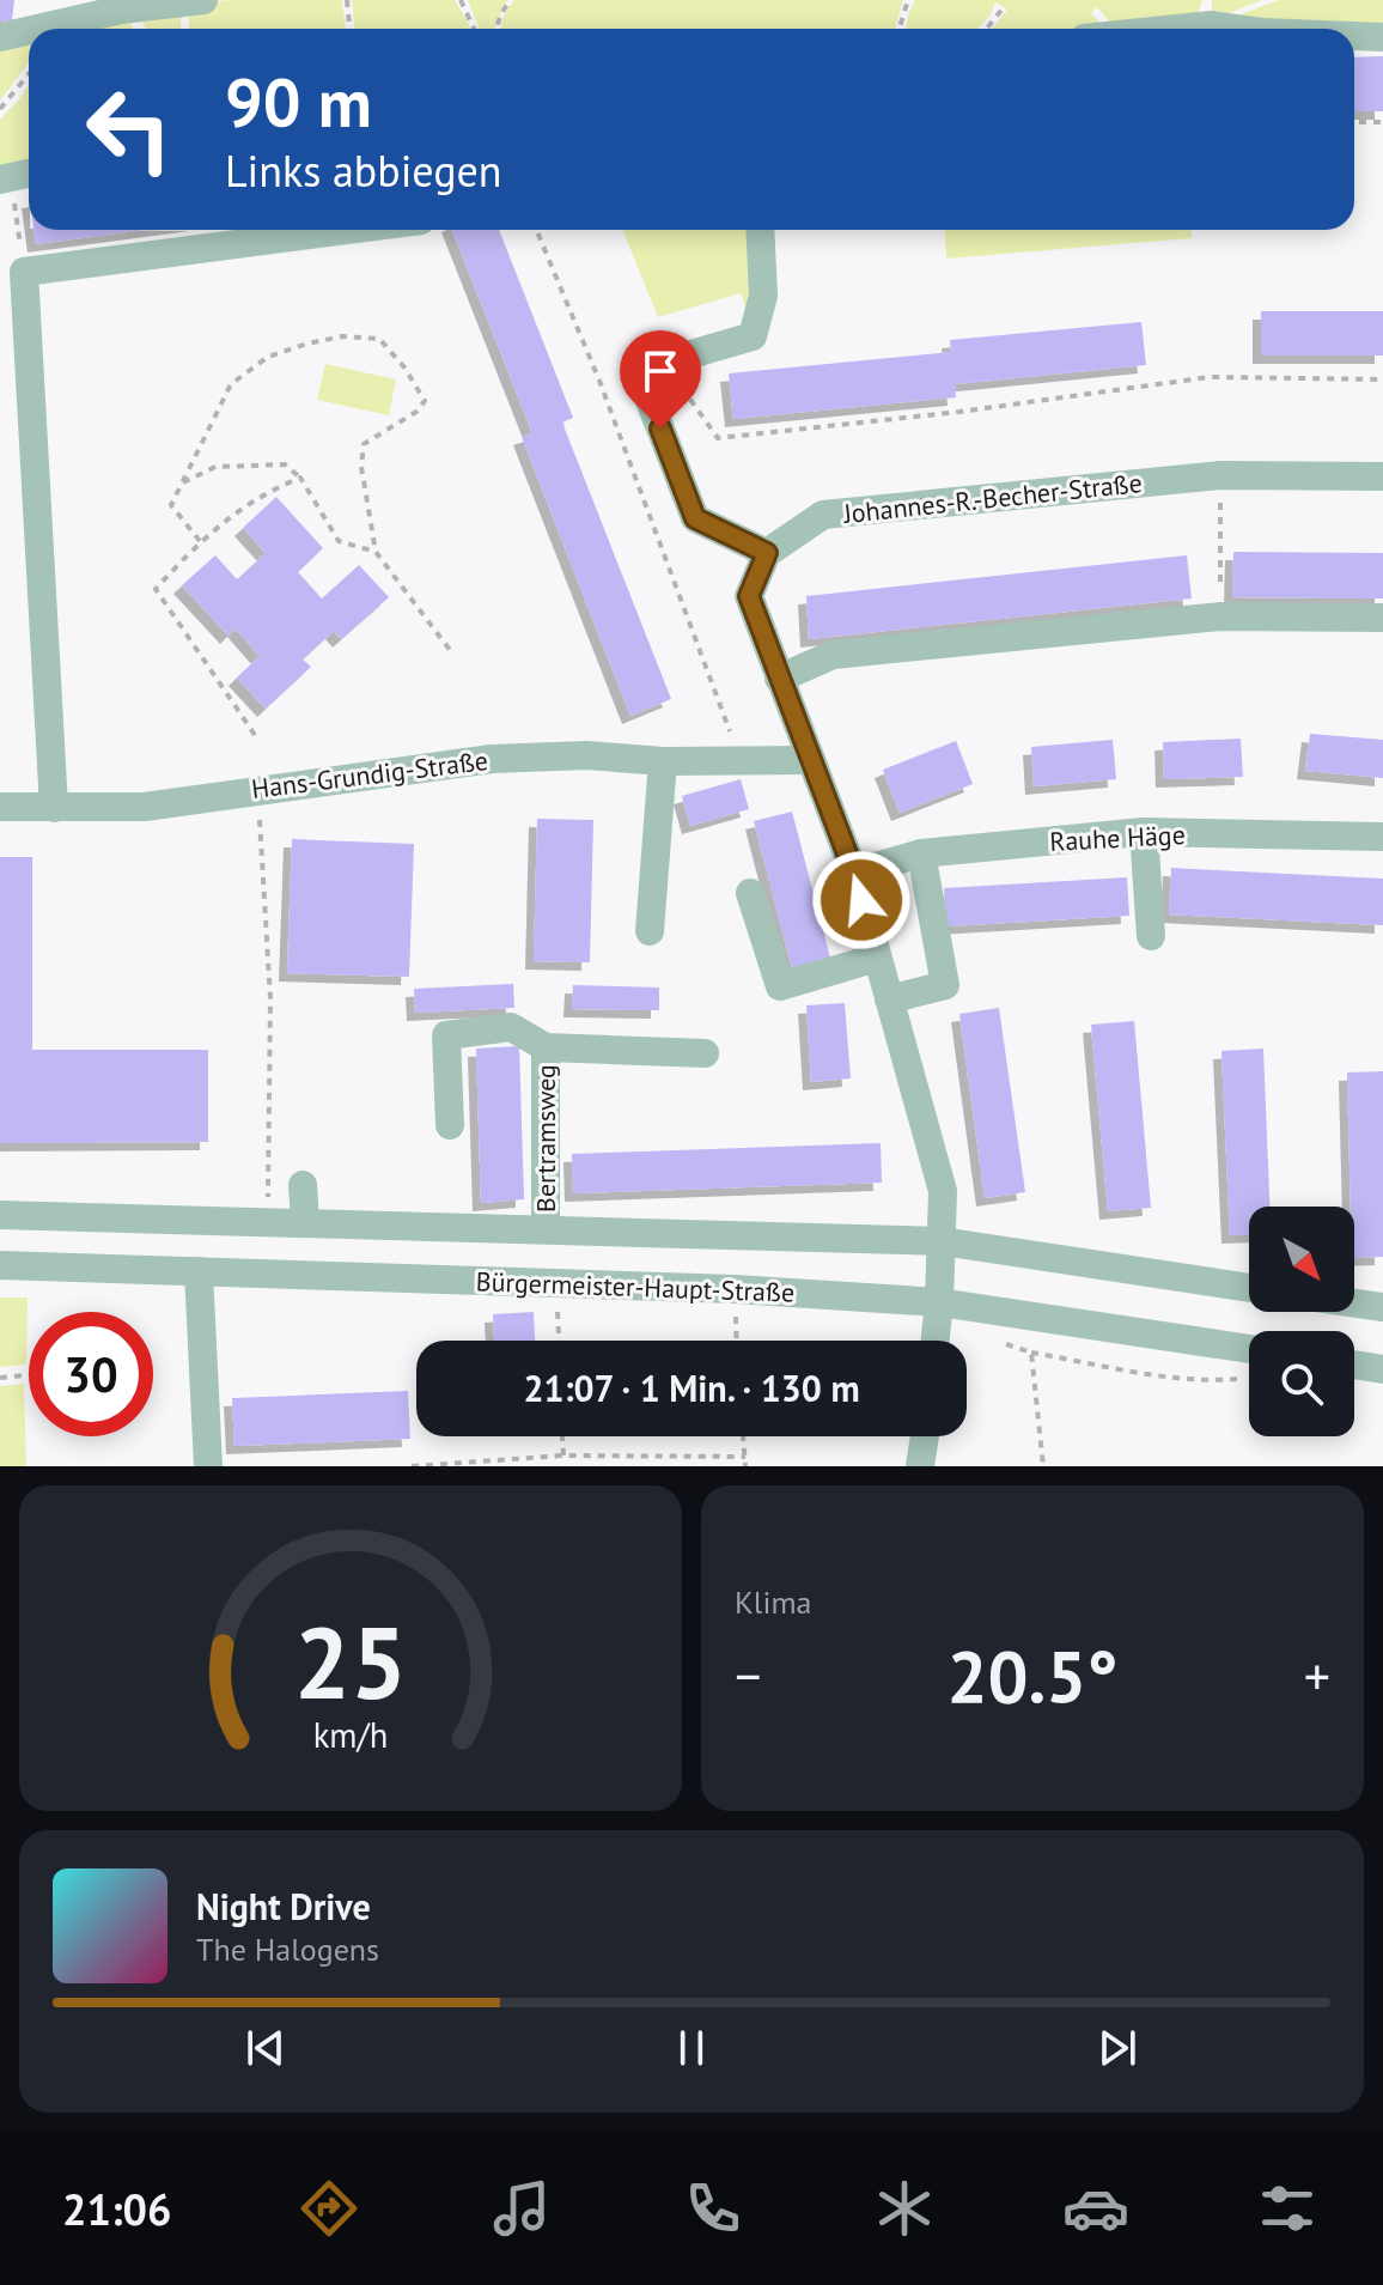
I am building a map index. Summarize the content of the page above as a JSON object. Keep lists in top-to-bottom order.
{
  "streets": {
    "street": [
      "Johannes-R.-Becher-Straße",
      "Hans-Grundig-Straße",
      "Rauhe Häge",
      "Bertramsweg",
      "Bürgermeister-Haupt-Straße"
    ]
  },
  "crossings": [
    ["Bertramsweg", "Bürgermeister-Haupt-Straße"]
  ],
  "north": "bottom right",
  "page": {
    "turn": ["90 m", "Links abbiegen"],
    "limit": "30",
    "trip": "21:07 · 1 Min. · 130 m",
    "tile": "Klima",
    "heat": ["−", "20.5°", "+"],
    "song": ["Night Drive", "The Halogens"],
    "tabs": "21:06",
    "gauge": ["25", "km/h"]
  }
}
